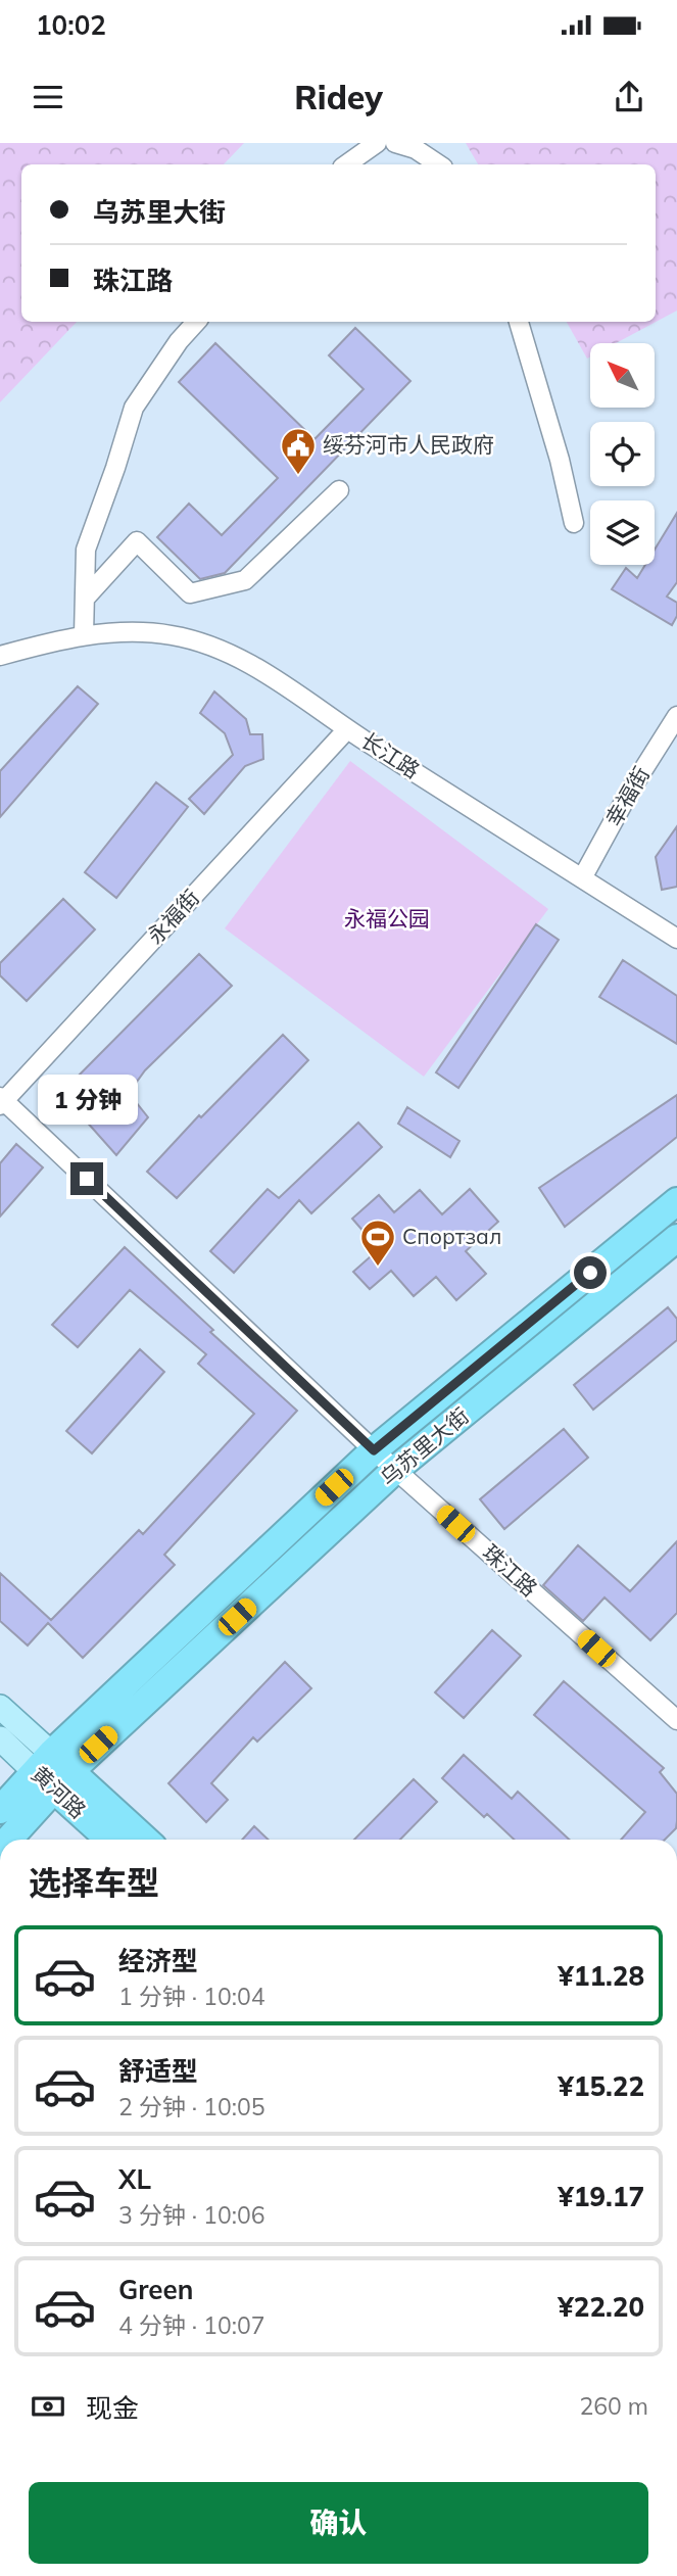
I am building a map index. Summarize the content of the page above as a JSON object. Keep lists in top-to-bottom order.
{
  "streets": {
    "highway": ["乌苏里大街", "黄河路"],
    "street": [
      "长江路",
      "幸福街",
      "永福街",
      "珠江路"
    ]
  },
  "crossings": [
    ["长江路", "幸福街"],
    ["长江路", "永福街"],
    ["永福街", "珠江路"],
    ["乌苏里大街", "珠江路"],
    ["乌苏里大街", "黄河路"]
  ],
  "parks": ["永福公园"],
  "places": {
    "public building": ["绥芬河市人民政府"],
    "sports": ["Спортзал"]
  },
  "north": "top left",
  "page": {
    "status": "10:02",
    "header": "Ridey",
    "banner": ["乌苏里大街", "珠江路"],
    "bubble": "1 分钟",
    "heading": "选择车型",
    "list": [
      {
        "name": "经济型",
        "note": "1 分钟 · 10:04",
        "value": "¥11.28"
      },
      {
        "name": "舒适型",
        "note": "2 分钟 · 10:05",
        "value": "¥15.22"
      },
      {
        "name": "XL",
        "note": "3 分钟 · 10:06",
        "value": "¥19.17"
      },
      {
        "name": "Green",
        "note": "4 分钟 · 10:07",
        "value": "¥22.20"
      }
    ],
    "pay": ["现金", "260 m"],
    "buttons": "确认"
  }
}
